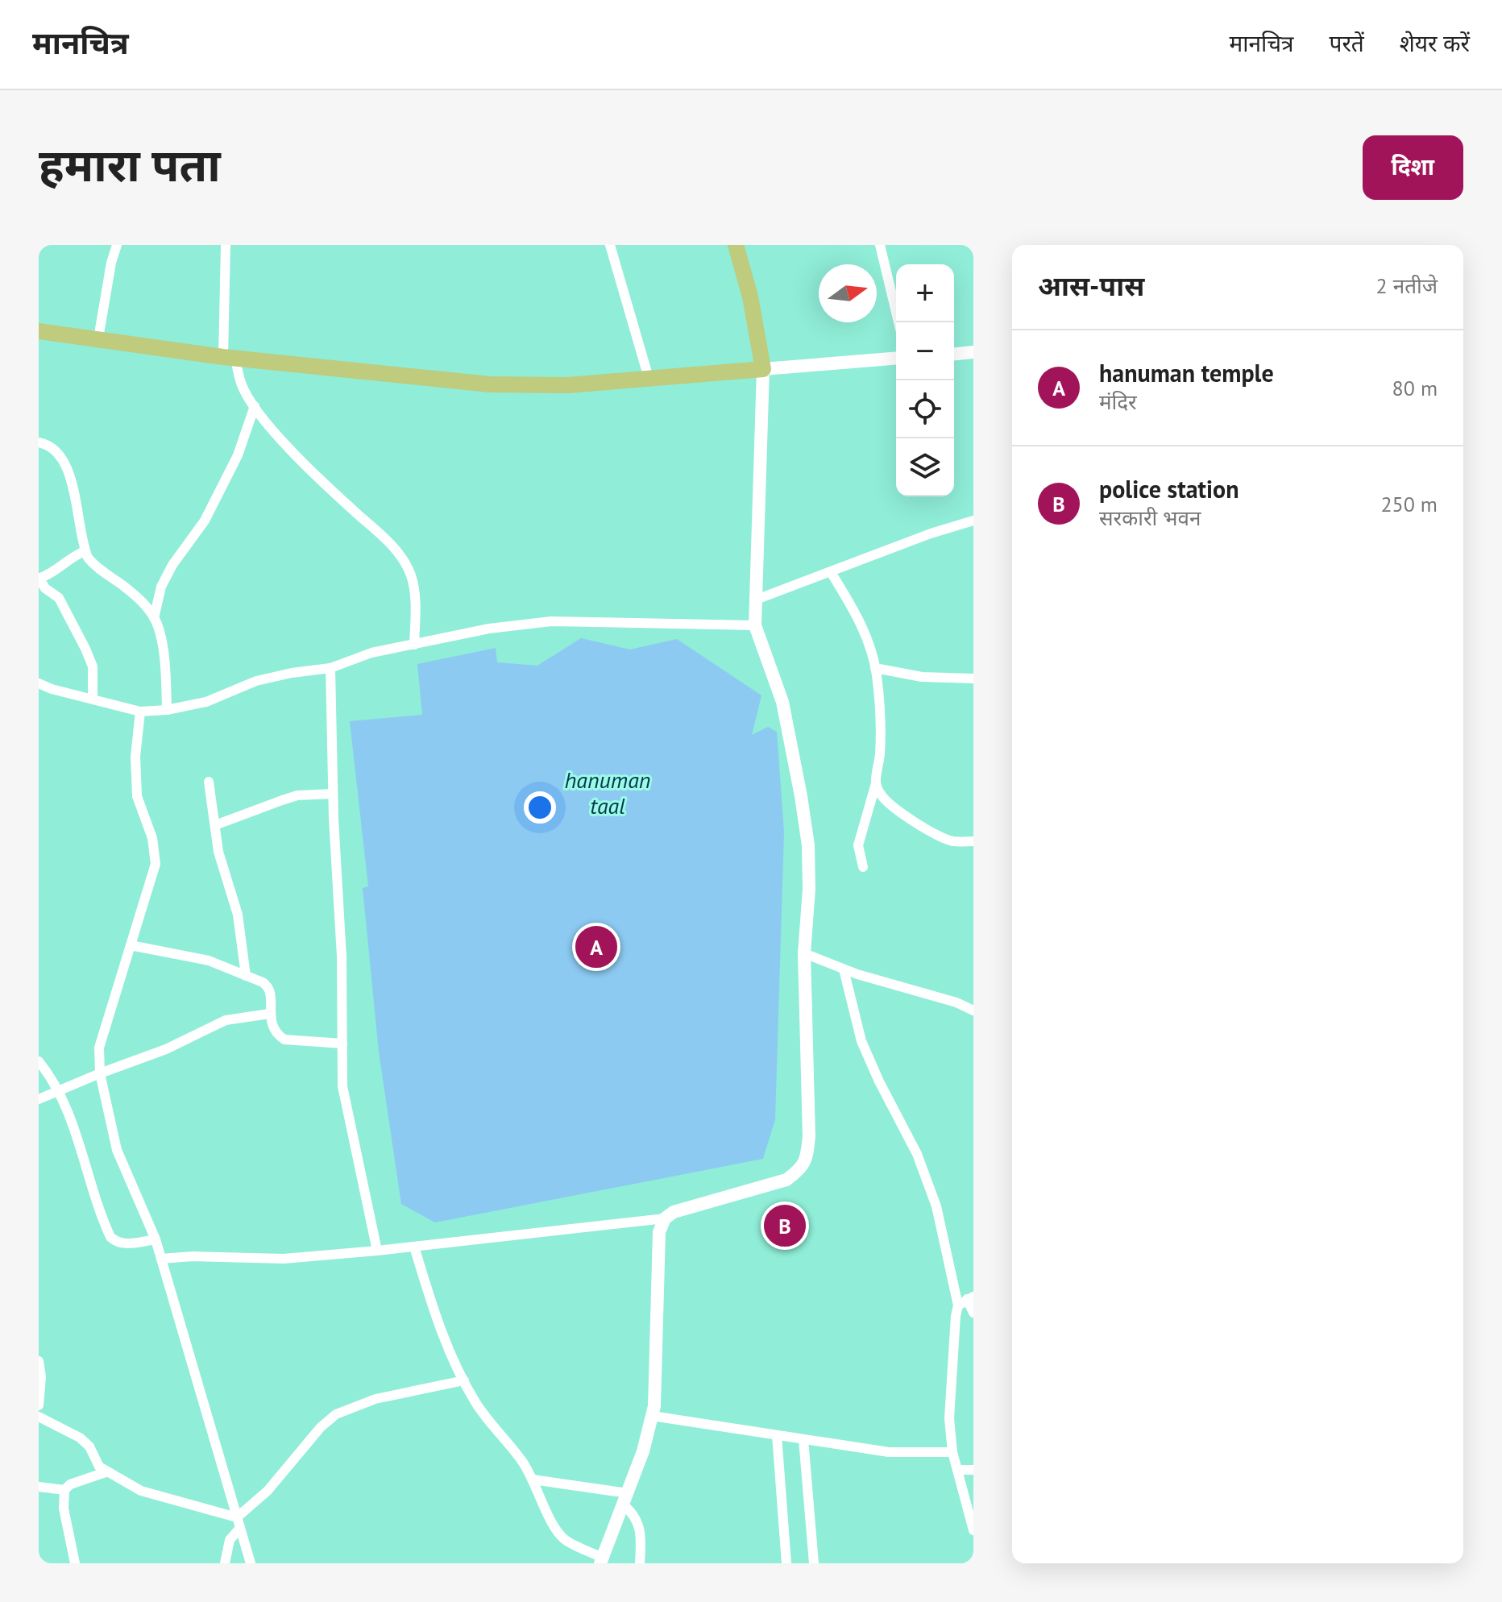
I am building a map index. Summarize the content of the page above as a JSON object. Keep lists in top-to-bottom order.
{
  "water": ["hanuman taal"],
  "north": "right",
  "page": {
    "header": "मानचित्र",
    "nav": ["मानचित्र", "परतें", "शेयर करें"],
    "title": "हमारा पता",
    "buttons": "दिशा",
    "heading": ["आस-पास", "2 नतीजे"],
    "map_buttons": ["+", "−"],
    "list": [
      {
        "mark": "A",
        "name": "hanuman temple",
        "note": "मंदिर",
        "value": "80 m"
      },
      {
        "mark": "B",
        "name": "police station",
        "note": "सरकारी भवन",
        "value": "250 m"
      }
    ],
    "pins": ["A", "B"]
  }
}
